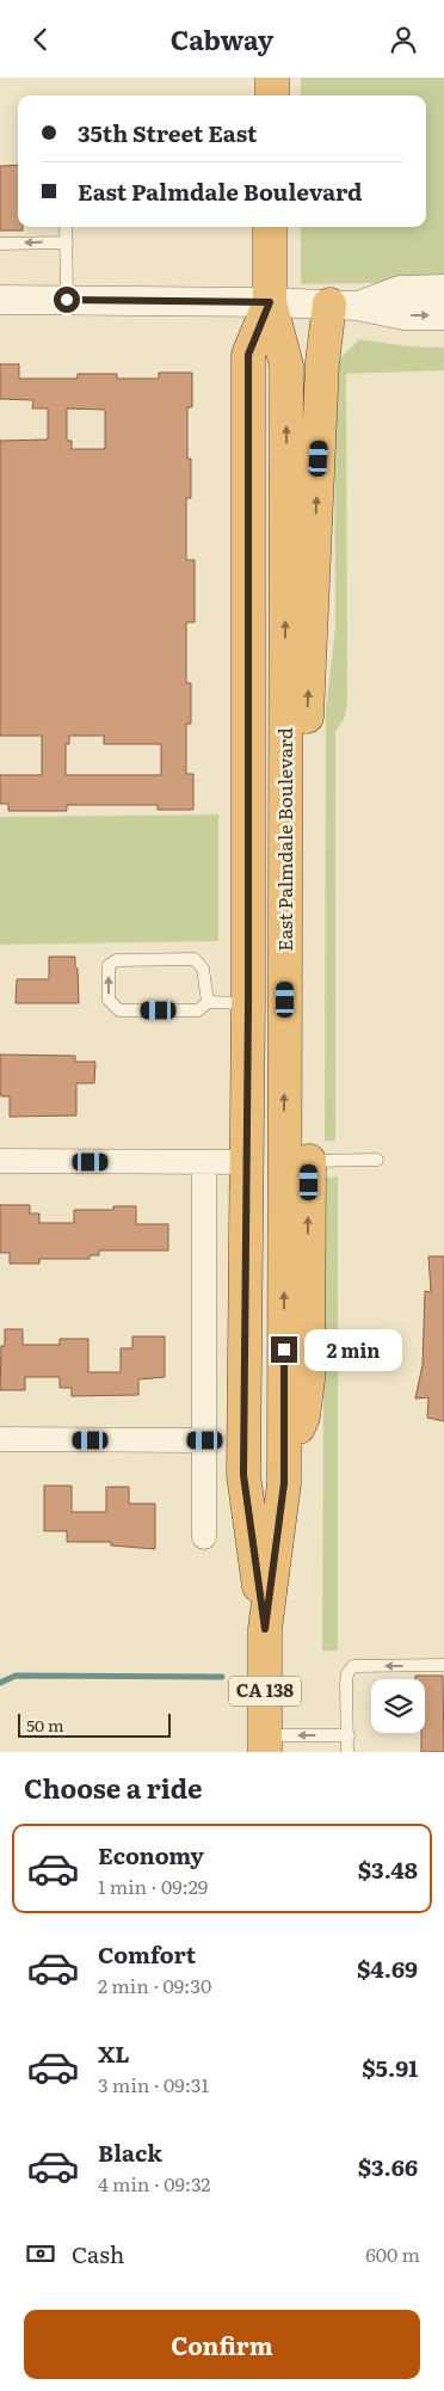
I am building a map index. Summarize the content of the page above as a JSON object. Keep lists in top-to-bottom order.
{
  "streets": {
    "highway": ["East Palmdale Boulevard", "CA 138"]
  },
  "scale_bar": "50 m",
  "page": {
    "header": "Cabway",
    "banner": ["35th Street East", "East Palmdale Boulevard"],
    "bubble": "2 min",
    "scale": "50 m",
    "heading": "Choose a ride",
    "list": [
      {
        "name": "Economy",
        "note": "1 min · 09:29",
        "value": "$3.48"
      },
      {
        "name": "Comfort",
        "note": "2 min · 09:30",
        "value": "$4.69"
      },
      {
        "name": "XL",
        "note": "3 min · 09:31",
        "value": "$5.91"
      },
      {
        "name": "Black",
        "note": "4 min · 09:32",
        "value": "$3.66"
      }
    ],
    "pay": ["Cash", "600 m"],
    "buttons": "Confirm"
  }
}
